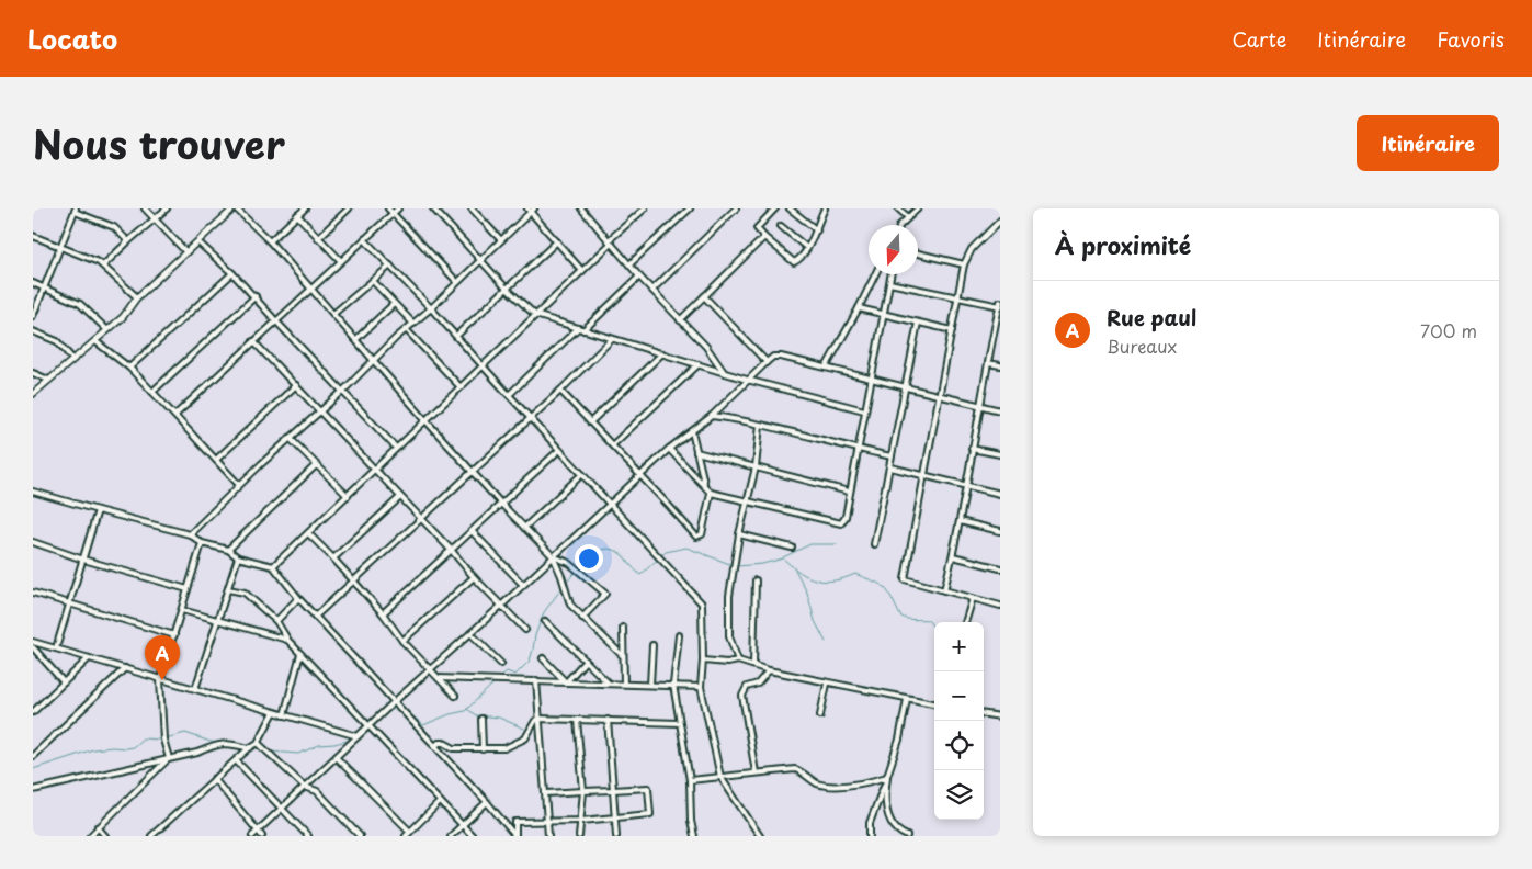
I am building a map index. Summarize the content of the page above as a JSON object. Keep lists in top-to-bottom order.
{
  "north": "bottom",
  "page": {
    "header": "Locato",
    "nav": ["Carte", "Itinéraire", "Favoris"],
    "title": "Nous trouver",
    "buttons": "Itinéraire",
    "heading": "À proximité",
    "list": [
      {
        "mark": "A",
        "name": "Rue paul",
        "note": "Bureaux",
        "value": "700 m"
      }
    ],
    "map_buttons": ["+", "−"],
    "pins": "A"
  }
}
